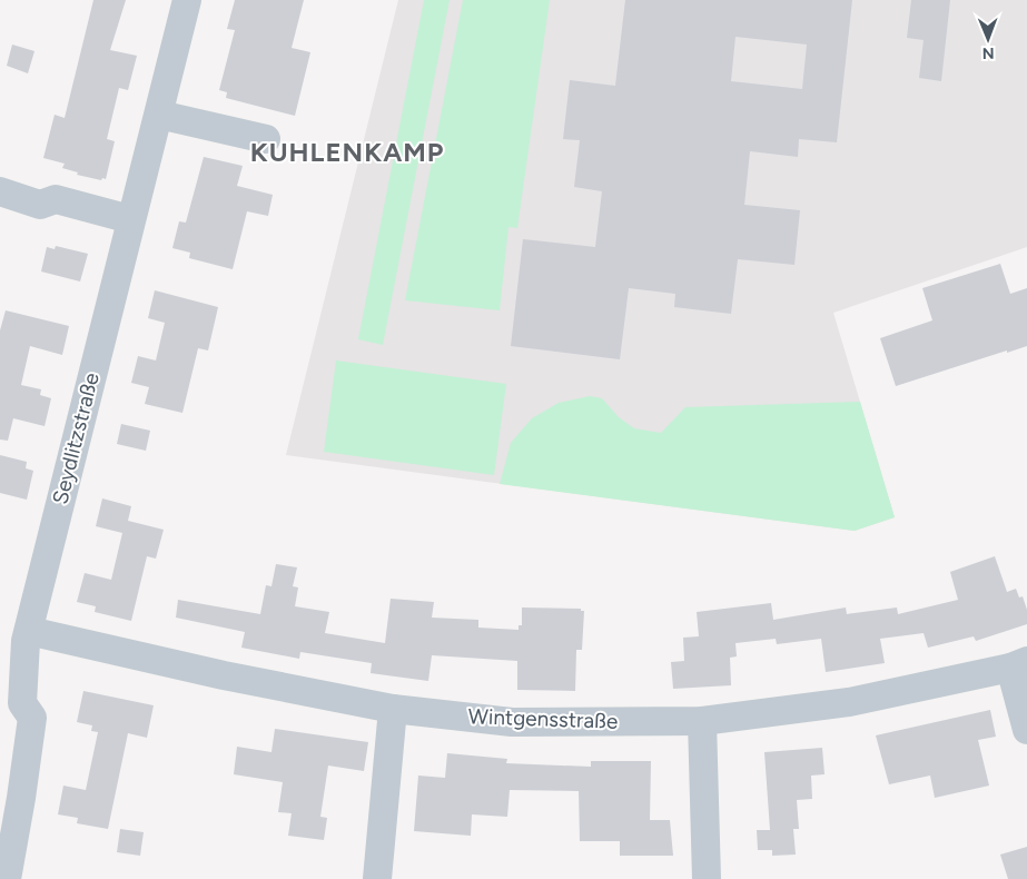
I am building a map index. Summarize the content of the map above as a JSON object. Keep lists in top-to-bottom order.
{
  "streets": {
    "street": ["Seydlitzstraße", "Wintgensstraße"]
  },
  "crossings": [
    ["Seydlitzstraße", "Wintgensstraße"]
  ],
  "districts": ["KUHLENKAMP"],
  "north": "bottom"
}
